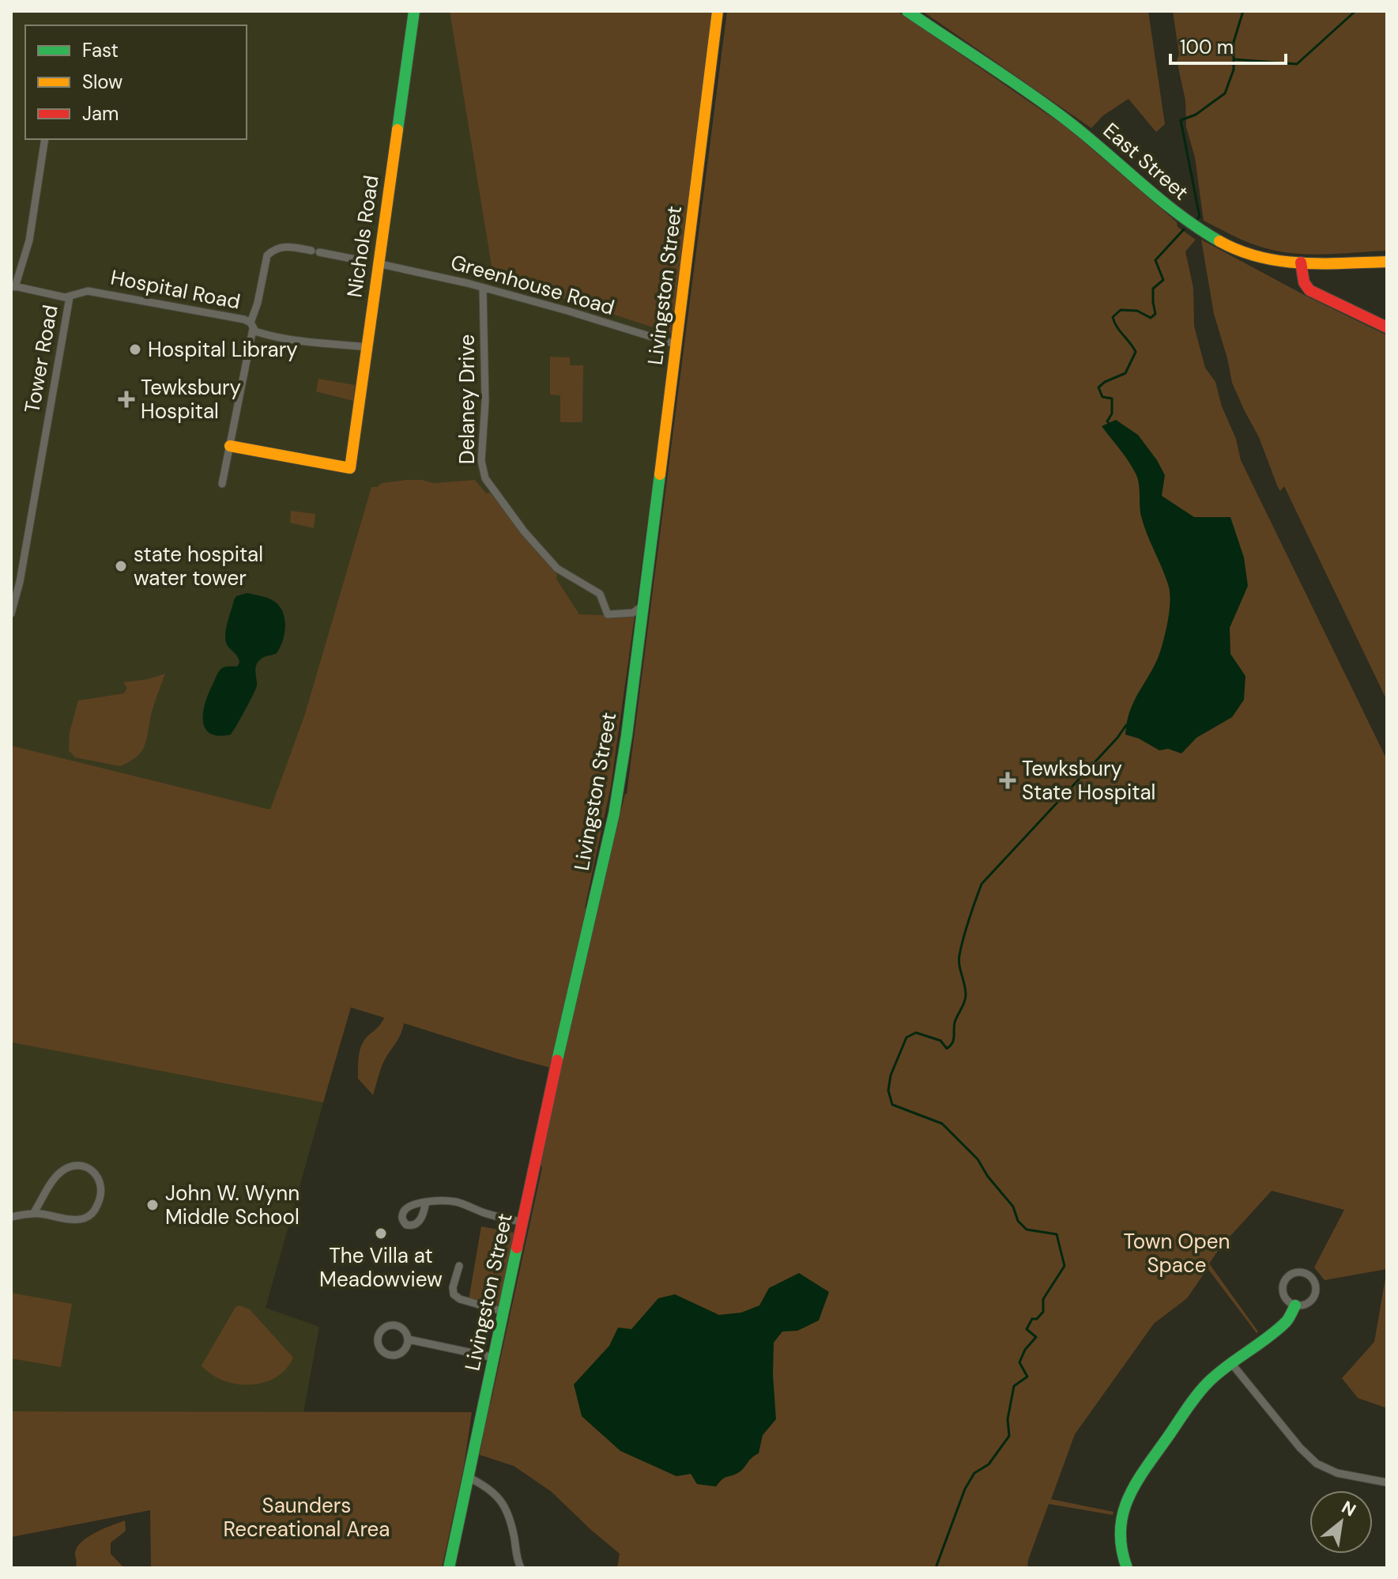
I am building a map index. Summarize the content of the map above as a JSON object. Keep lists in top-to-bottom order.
{
  "streets": {
    "street": [
      "East Street",
      "Nichols Road",
      "Greenhouse Road",
      "Livingston Street",
      "Hospital Road",
      "Tower Road",
      "Delaney Drive"
    ]
  },
  "crossings": [
    ["Nichols Road", "Greenhouse Road"],
    ["Nichols Road", "Hospital Road"],
    ["Greenhouse Road", "Livingston Street"],
    ["Greenhouse Road", "Delaney Drive"],
    ["Livingston Street", "Delaney Drive"],
    ["Hospital Road", "Tower Road"]
  ],
  "parks": ["Town Open Space", "Saunders Recreational Area"],
  "places": {
    "other": [
      "Hospital Library",
      "state hospital water tower",
      "John W. Wynn Middle School",
      "The Villa at Meadowview"
    ],
    "health": ["Tewksbury Hospital", "Tewksbury State Hospital"]
  },
  "legend": ["Fast", "Slow", "Jam"],
  "scale_bar": "100 m",
  "north": "top right"
}
